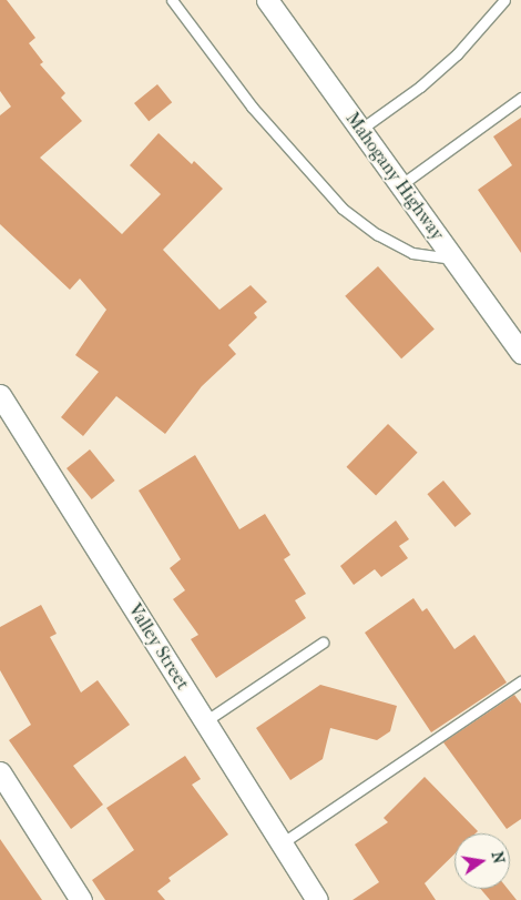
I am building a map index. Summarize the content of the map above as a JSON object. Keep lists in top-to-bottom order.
{
  "streets": {
    "street": ["Mahogany Highway", "Valley Street"]
  },
  "north": "right"
}
